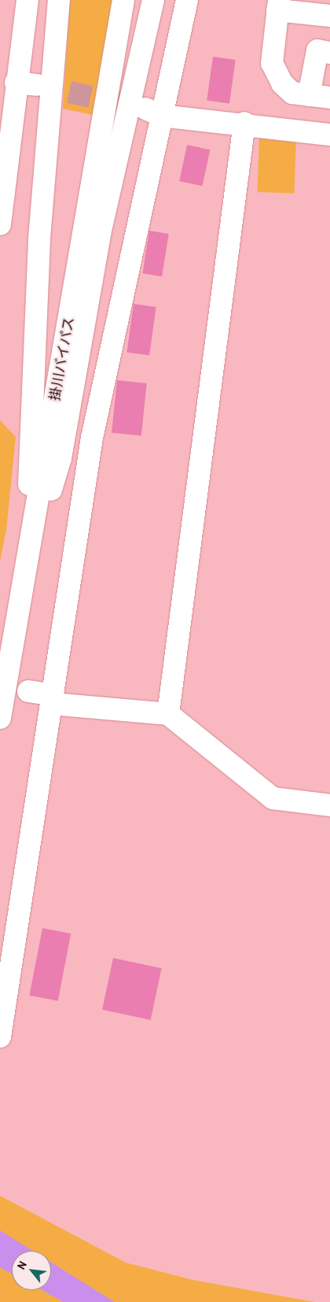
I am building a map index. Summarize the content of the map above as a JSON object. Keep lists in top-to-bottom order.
{
  "streets": {
    "main road": ["掛川バイパス"]
  },
  "north": "top left"
}
